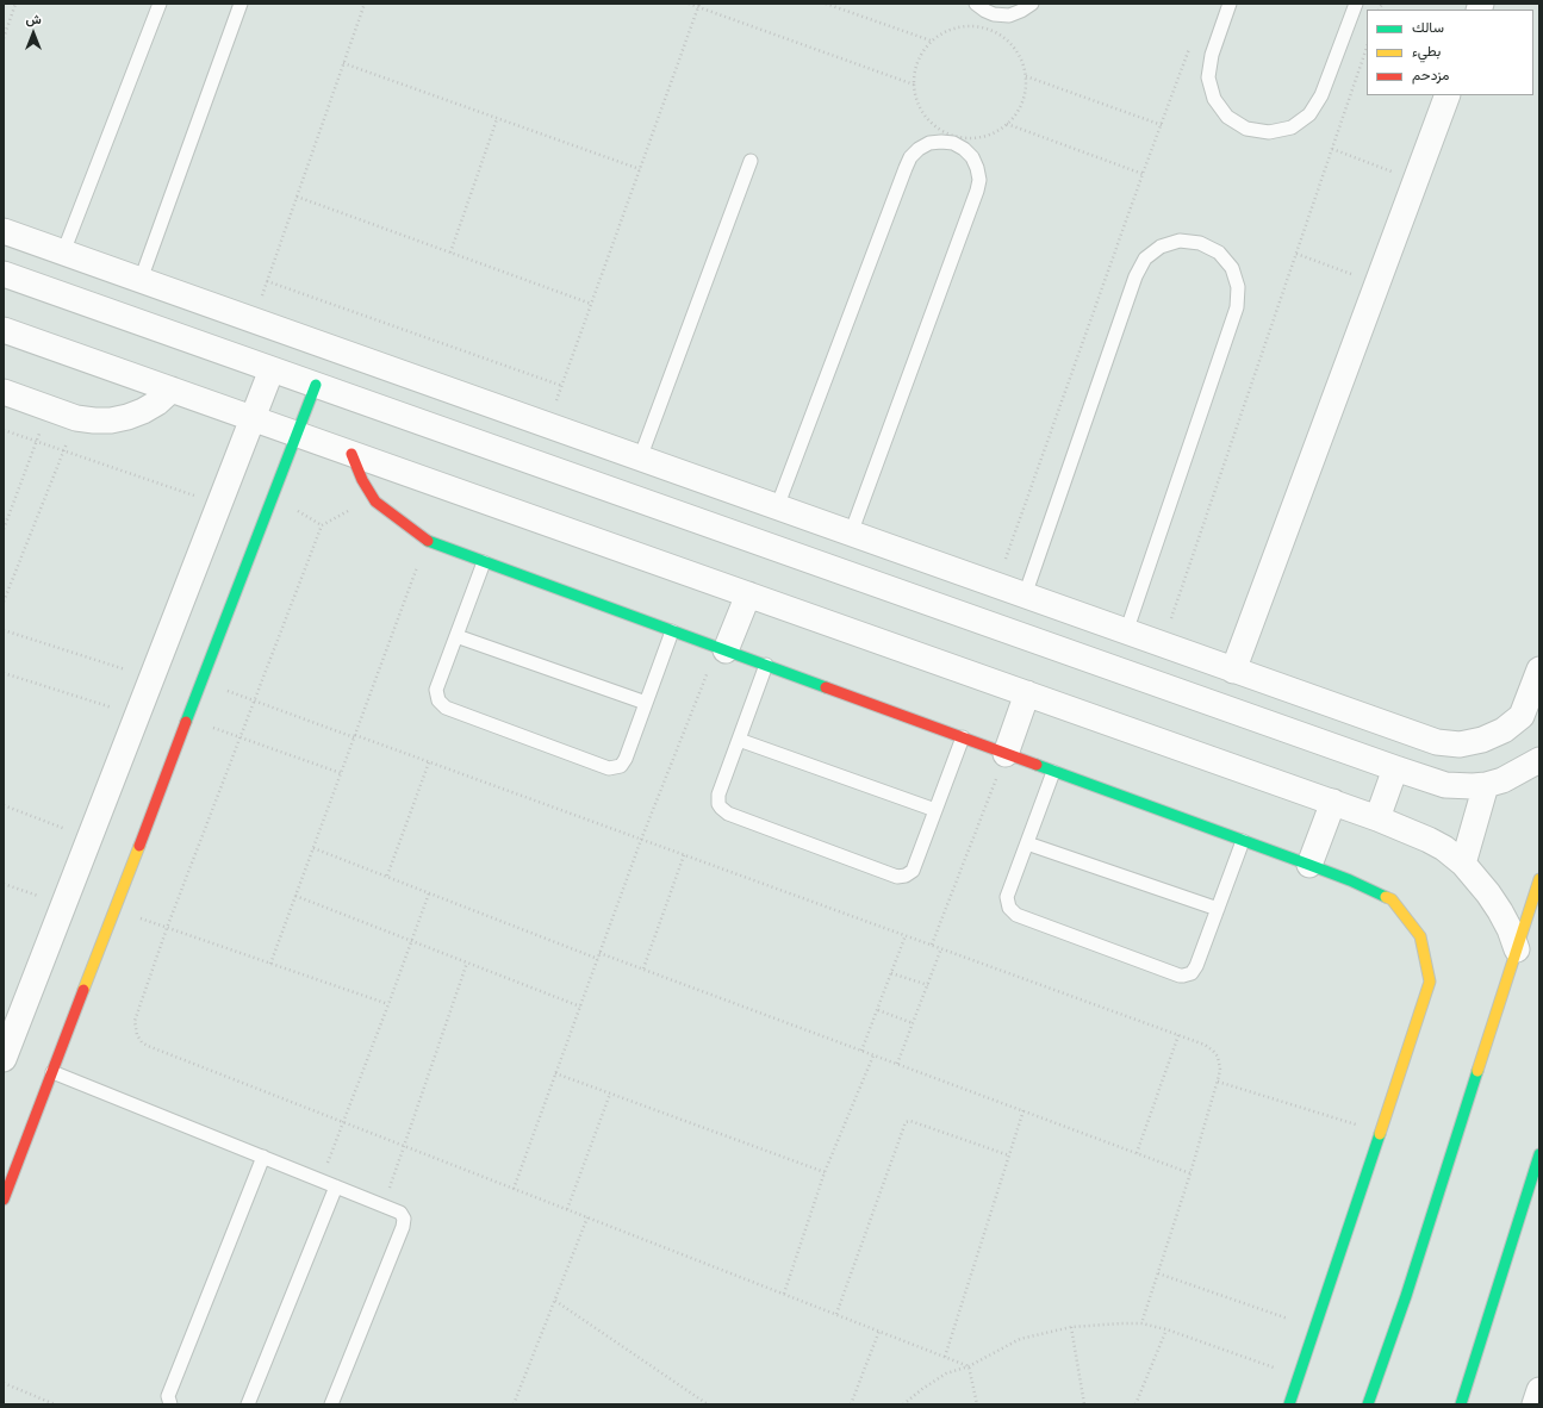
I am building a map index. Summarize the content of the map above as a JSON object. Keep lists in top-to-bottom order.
{
  "legend": ["سالك", "بطيء", "مزدحم"],
  "north": "top"
}
